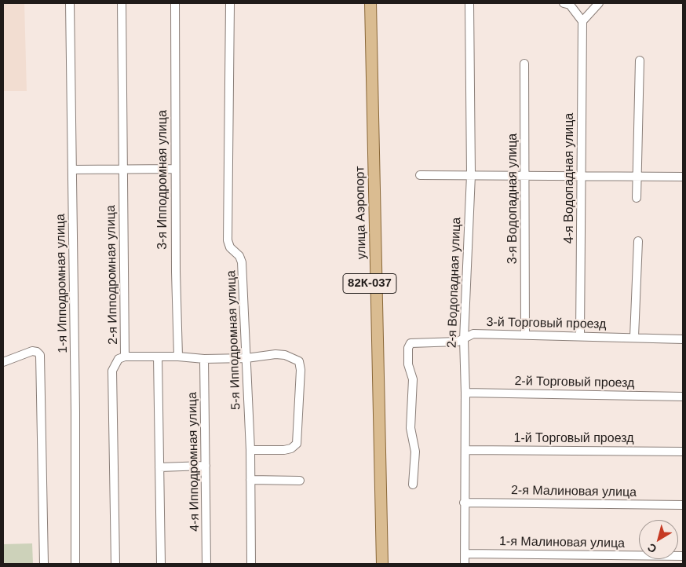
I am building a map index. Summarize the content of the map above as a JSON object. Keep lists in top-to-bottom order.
{
  "streets": {
    "main road": ["улица Аэропорт", "82К-037"],
    "street": [
      "4-я Водопадная улица",
      "3-я Ипподромная улица",
      "3-я Водопадная улица",
      "2-я Ипподромная улица",
      "2-я Водопадная улица",
      "1-я Ипподромная улица",
      "3-й Торговый проезд",
      "5-я Ипподромная улица",
      "2-й Торговый проезд",
      "1-й Торговый проезд",
      "4-я Ипподромная улица",
      "2-я Малиновая улица",
      "1-я Малиновая улица"
    ]
  },
  "crossings": [
    ["4-я Водопадная улица", "3-й Торговый проезд"],
    ["3-я Водопадная улица", "3-й Торговый проезд"],
    ["2-я Водопадная улица", "3-й Торговый проезд"],
    ["2-я Водопадная улица", "2-й Торговый проезд"],
    ["2-я Водопадная улица", "1-й Торговый проезд"],
    ["2-я Водопадная улица", "2-я Малиновая улица"],
    ["2-я Водопадная улица", "1-я Малиновая улица"]
  ],
  "north": "bottom left"
}
